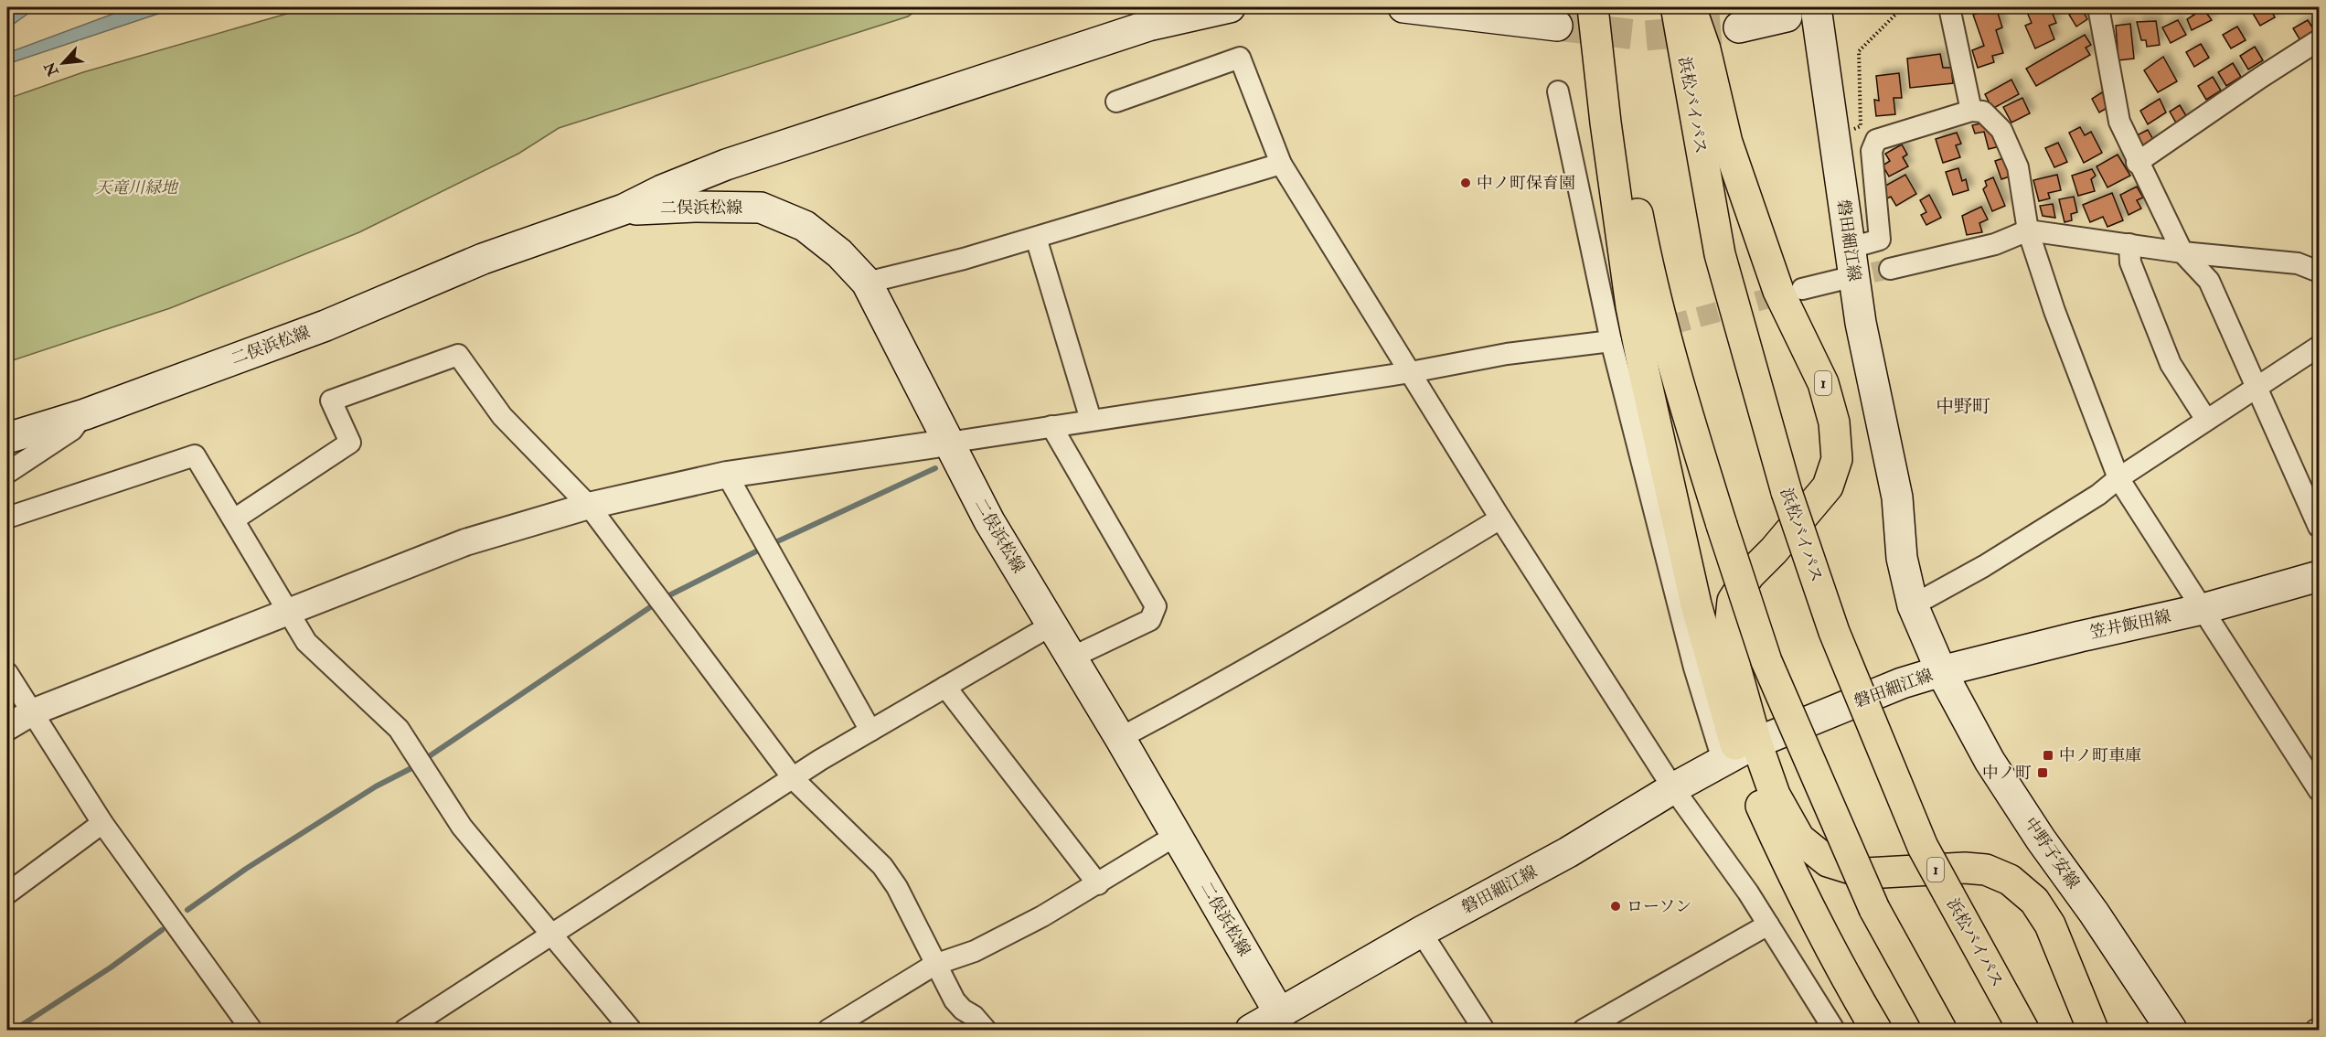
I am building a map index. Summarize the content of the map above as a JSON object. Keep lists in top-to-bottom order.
{
  "streets": {
    "highway": ["浜松バイパス", "1"],
    "main road": [
      "二俣浜松線",
      "磐田細江線",
      "笠井飯田線",
      "中野子安線"
    ]
  },
  "crossings": [
    ["二俣浜松線", "磐田細江線"],
    ["磐田細江線", "1"],
    ["磐田細江線", "笠井飯田線"],
    ["磐田細江線", "中野子安線"],
    ["笠井飯田線", "中野子安線"]
  ],
  "districts": ["中野町"],
  "parks": ["天竜川緑地"],
  "places": {
    "other": ["中ノ町保育園", "ローソン"],
    "transit": ["中ノ町車庫", "中ノ町"]
  },
  "north": "bottom left"
}
